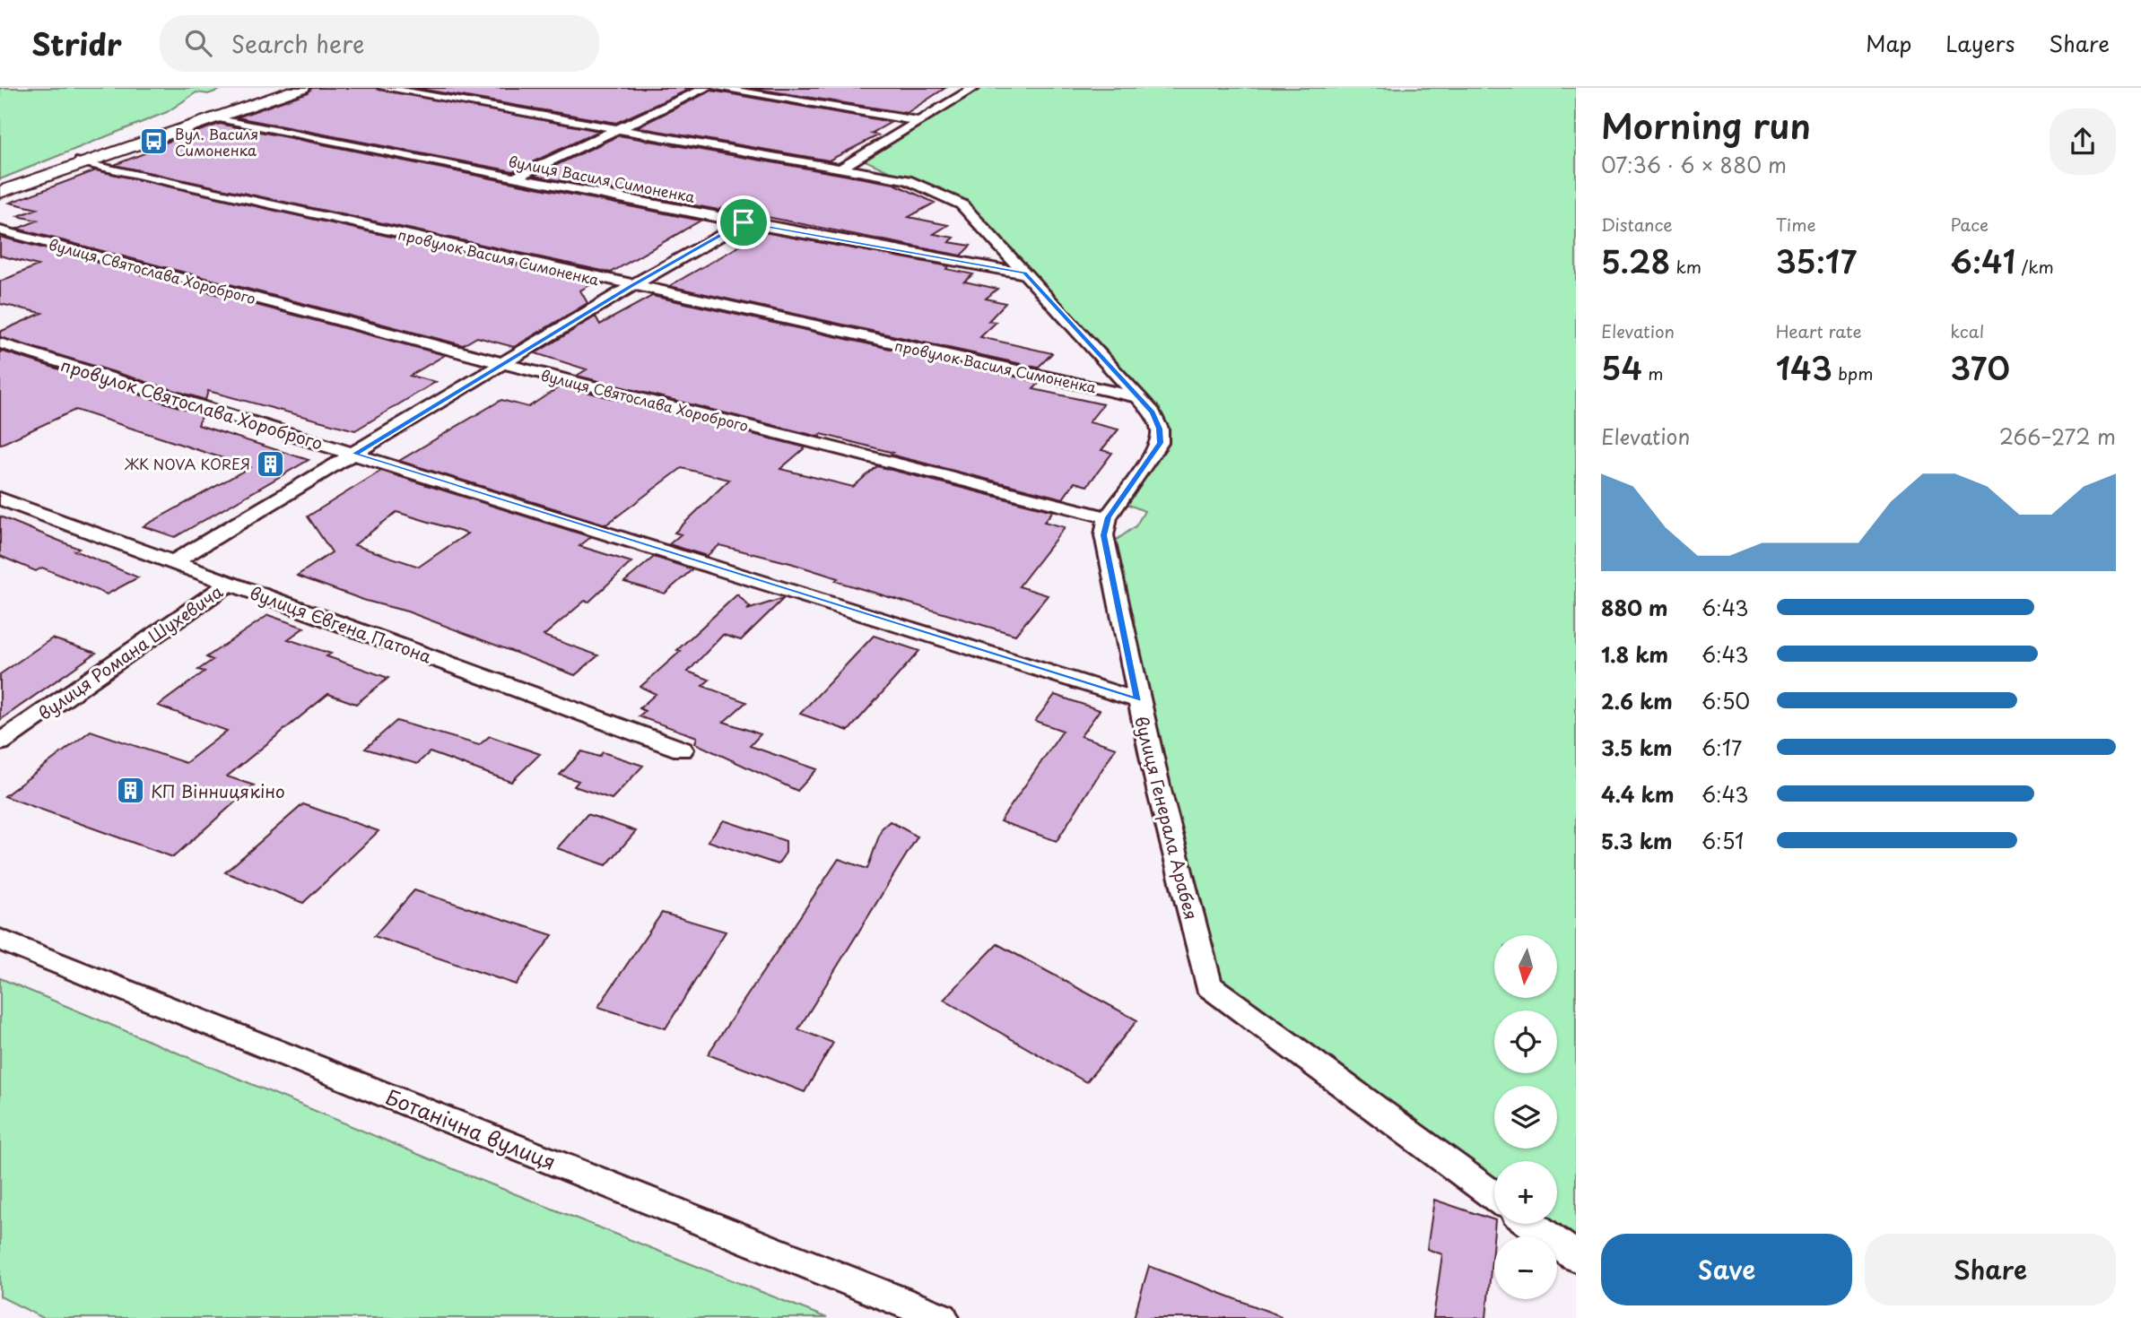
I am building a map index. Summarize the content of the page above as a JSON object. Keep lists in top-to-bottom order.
{
  "streets": {
    "street": [
      "вулиця Василя Симоненка",
      "провулок Василя Симоненка",
      "вулиця Святослава Хороброго",
      "провулок Святослава Хороброго",
      "вулиця Євгена Патона",
      "вулиця Романа Шухевича",
      "вулиця Генерала Арабея",
      "Ботанічна вулиця"
    ]
  },
  "crossings": [
    ["вулиця Святослава Хороброго", "вулиця Генерала Арабея"],
    ["провулок Святослава Хороброго", "вулиця Генерала Арабея"],
    ["вулиця Євгена Патона", "вулиця Романа Шухевича"]
  ],
  "places": {
    "bus stop": ["Вул. Василя Симоненка"],
    "building": ["ЖК NOVA KOREЯ", "КП Вінницякіно"]
  },
  "north": "bottom",
  "page": {
    "header": "Stridr",
    "search": "Search here",
    "nav": ["Map", "Layers", "Share"],
    "heading": ["Morning run", "07:36 · 6 × 880 m"],
    "stats": [
      ["Distance", "5.28 km"],
      ["Time", "35:17"],
      ["Pace", "6:41 /km"],
      ["Elevation", "54 m"],
      ["Heart rate", "143 bpm"],
      ["kcal", "370"]
    ],
    "chart": ["Elevation", "266–272 m"],
    "list": [
      {
        "name": "880 m",
        "note": "6:43"
      },
      {
        "name": "1.8 km",
        "note": "6:43"
      },
      {
        "name": "2.6 km",
        "note": "6:50"
      },
      {
        "name": "3.5 km",
        "note": "6:17"
      },
      {
        "name": "4.4 km",
        "note": "6:43"
      },
      {
        "name": "5.3 km",
        "note": "6:51"
      }
    ],
    "map_buttons": ["+", "−"],
    "buttons": ["Save", "Share"]
  }
}
